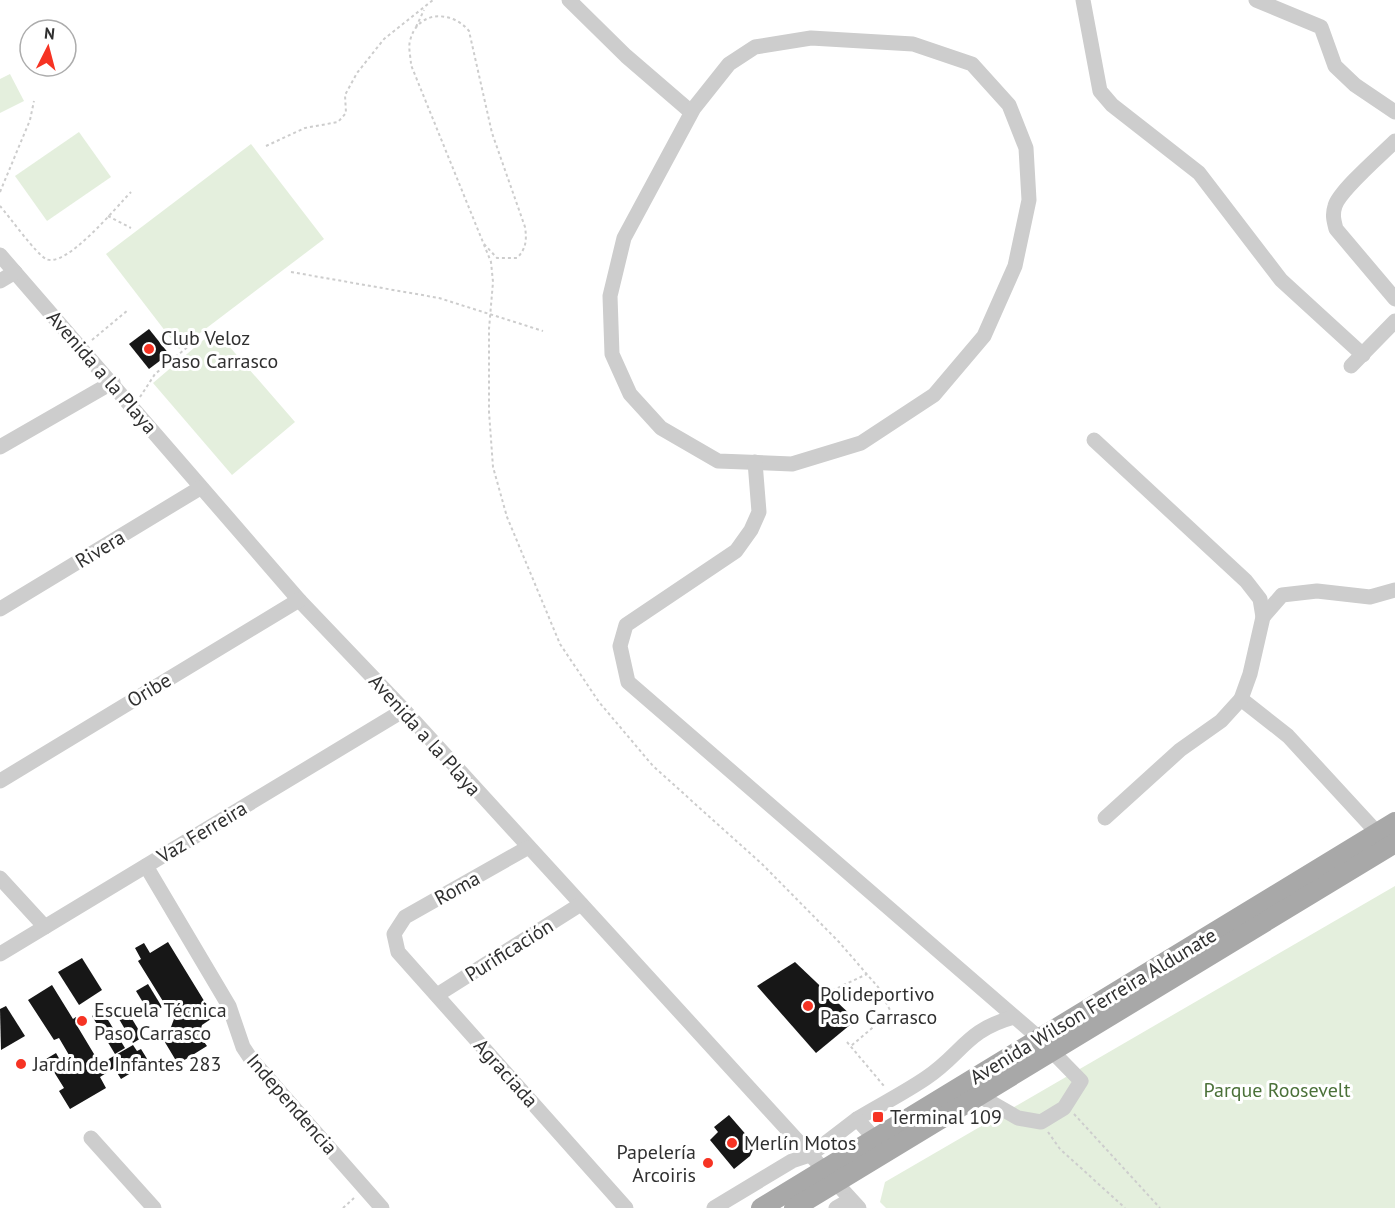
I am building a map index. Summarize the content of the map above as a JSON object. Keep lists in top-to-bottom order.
{
  "streets": {
    "main road": ["Avenida Wilson Ferreira Aldunate"],
    "street": [
      "Avenida a la Playa",
      "Rivera",
      "Oribe",
      "Vaz Ferreira",
      "Roma",
      "Purificación",
      "Agraciada",
      "Independencia"
    ]
  },
  "crossings": [
    ["Avenida a la Playa", "Rivera"],
    ["Avenida a la Playa", "Oribe"],
    ["Avenida a la Playa", "Vaz Ferreira"],
    ["Avenida a la Playa", "Roma"],
    ["Avenida a la Playa", "Purificación"],
    ["Avenida a la Playa", "Avenida Wilson Ferreira Aldunate"],
    ["Vaz Ferreira", "Independencia"],
    ["Roma", "Agraciada"],
    ["Purificación", "Agraciada"]
  ],
  "parks": ["Parque Roosevelt"],
  "places": {
    "other": [
      "Club Veloz Paso Carrasco",
      "Polideportivo Paso Carrasco",
      "Escuela Técnica Paso Carrasco",
      "Jardín de Infantes 283",
      "Merlín Motos",
      "Papelería Arcoiris"
    ],
    "transit": ["Terminal 109"]
  },
  "north": "top"
}
